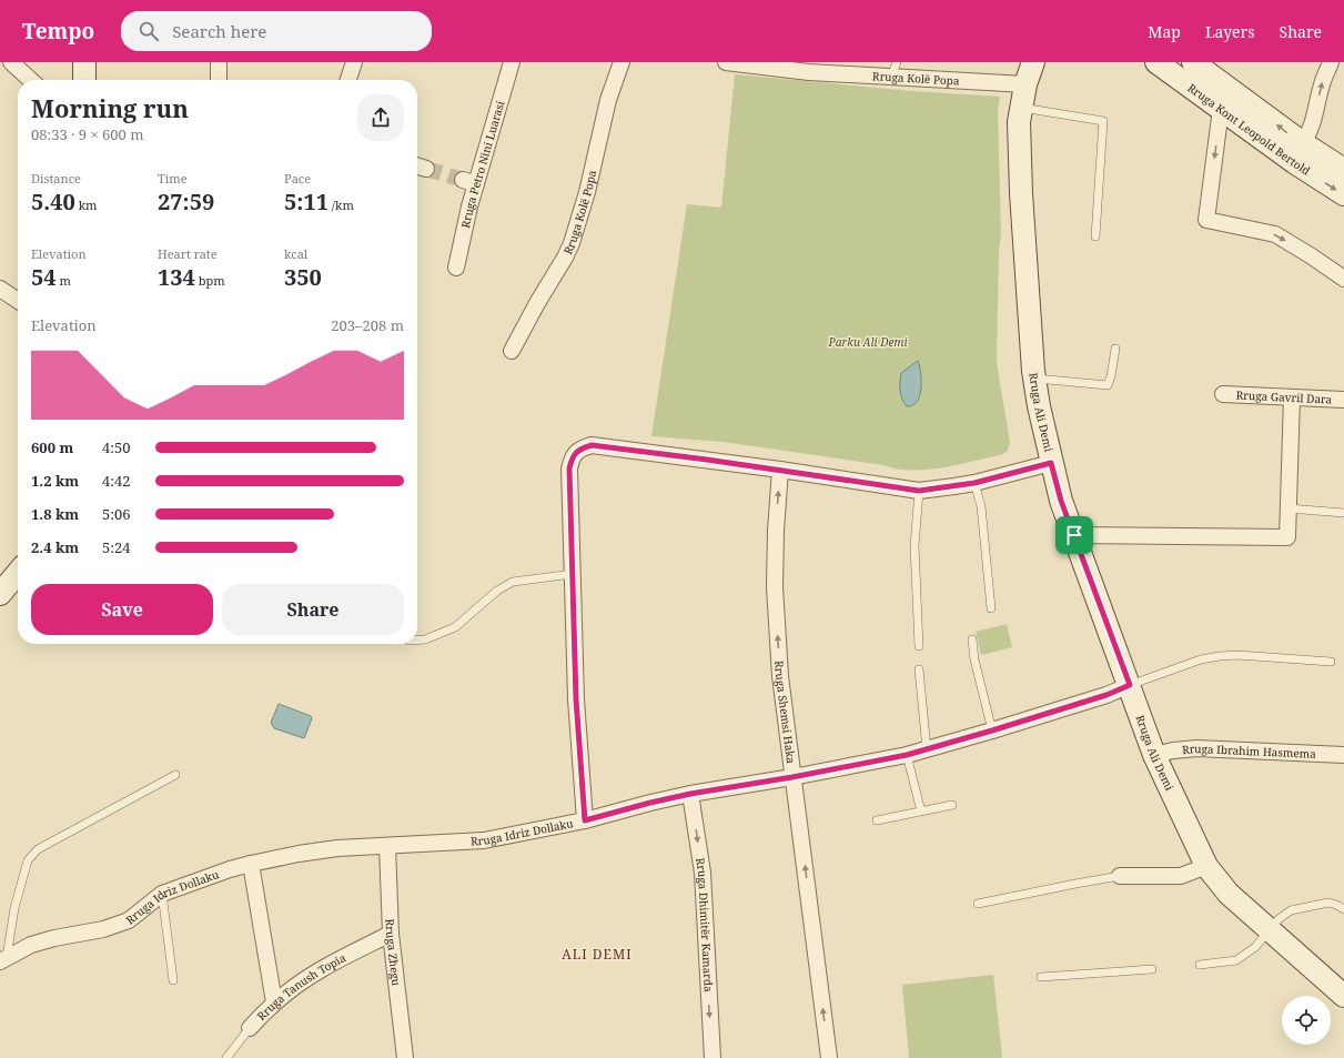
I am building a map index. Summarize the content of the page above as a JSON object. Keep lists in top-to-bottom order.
{
  "streets": {
    "main road": ["Rruga Kont Leopold Bertold", "Rruga Ali Demi"],
    "street": [
      "Rruga Kolë Popa",
      "Rruga Petro Nini Luarasi",
      "Rruga Gavril Dara",
      "Rruga Shemsi Haka",
      "Rruga Ibrahim Hasmema",
      "Rruga Idriz Dollaku",
      "Rruga Dhimitër Kamarda",
      "Rruga Zhegu",
      "Rruga Tanush Topia"
    ]
  },
  "crossings": [
    ["Rruga Kolë Popa", "Rruga Ali Demi"],
    ["Rruga Ali Demi", "Rruga Ibrahim Hasmema"],
    ["Rruga Ali Demi", "Rruga Idriz Dollaku"],
    ["Rruga Shemsi Haka", "Rruga Idriz Dollaku"],
    ["Rruga Idriz Dollaku", "Rruga Dhimitër Kamarda"],
    ["Rruga Idriz Dollaku", "Rruga Zhegu"],
    ["Rruga Zhegu", "Rruga Tanush Topia"]
  ],
  "one_way": ["Rruga Shemsi Haka", "Rruga Dhimitër Kamarda"],
  "districts": ["ALI DEMI"],
  "parks": ["Parku Ali Demi"],
  "page": {
    "header": "Tempo",
    "search": "Search here",
    "nav": ["Map", "Layers", "Share"],
    "heading": ["Morning run", "08:33 · 9 × 600 m"],
    "stats": [
      ["Distance", "5.40 km"],
      ["Time", "27:59"],
      ["Pace", "5:11 /km"],
      ["Elevation", "54 m"],
      ["Heart rate", "134 bpm"],
      ["kcal", "350"]
    ],
    "chart": ["Elevation", "203–208 m"],
    "list": [
      {
        "name": "600 m",
        "note": "4:50"
      },
      {
        "name": "1.2 km",
        "note": "4:42"
      },
      {
        "name": "1.8 km",
        "note": "5:06"
      },
      {
        "name": "2.4 km",
        "note": "5:24"
      }
    ],
    "buttons": ["Save", "Share"]
  }
}
